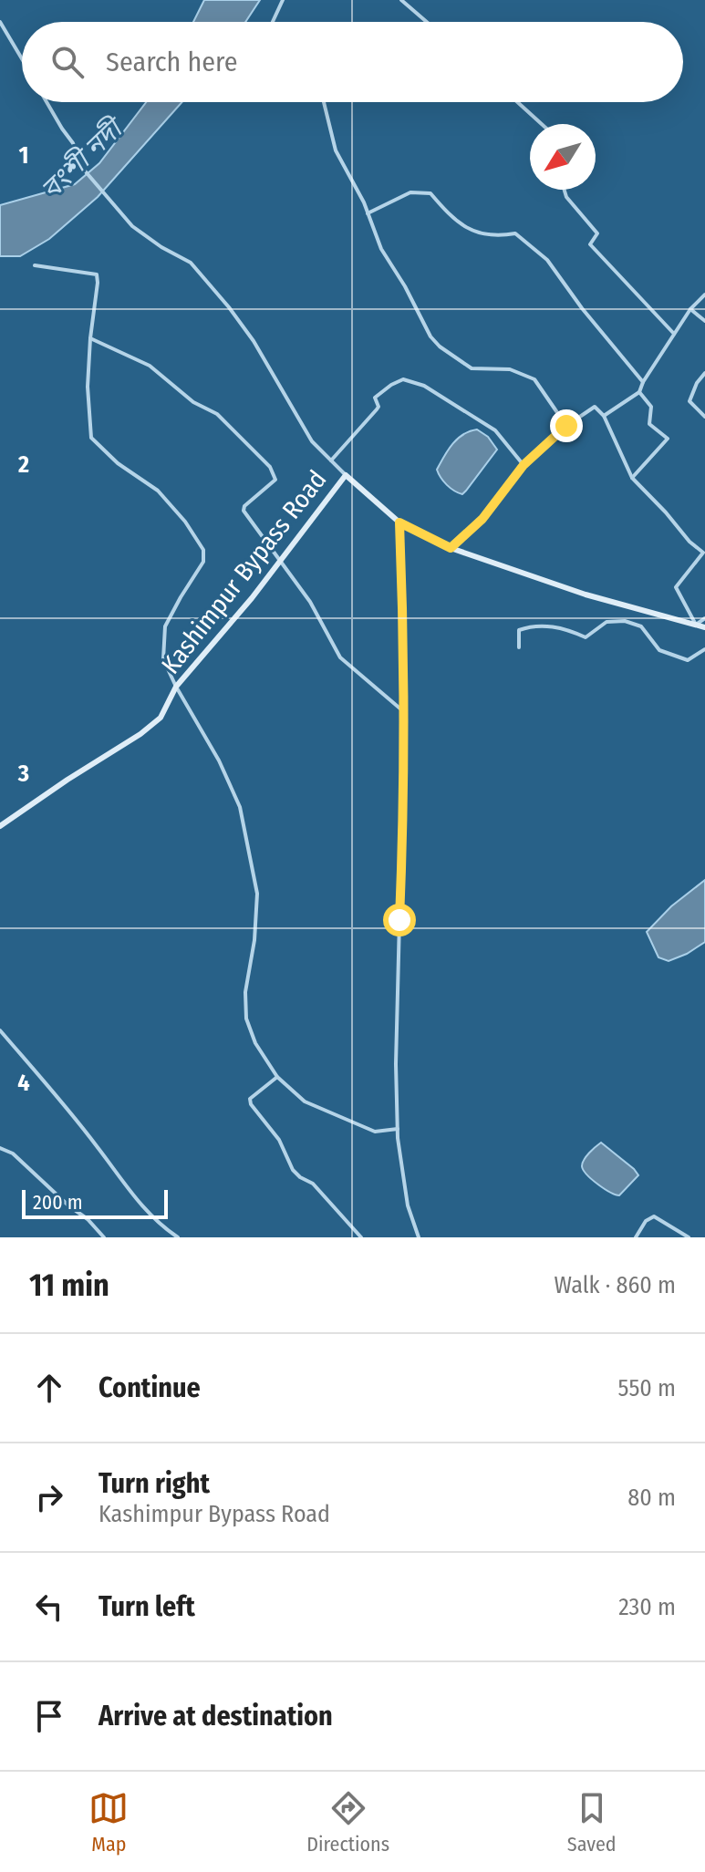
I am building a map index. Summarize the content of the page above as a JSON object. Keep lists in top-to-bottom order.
{
  "streets": {
    "main road": ["Kashimpur Bypass Road"]
  },
  "water": ["বংশী নদী"],
  "scale_bar": "200 m",
  "north": "bottom left",
  "page": {
    "search": "Search here",
    "scale": "200 m",
    "heading": ["11 min", "Walk · 860 m"],
    "list": [
      ["Continue", "550 m"],
      ["Turn right", "Kashimpur Bypass Road", "80 m"],
      ["Turn left", "230 m"],
      "Arrive at destination"
    ],
    "nav": ["Map", "Directions", "Saved"]
  },
  "grid": {
    "rows": [
      "1",
      "2",
      "3",
      "4"
    ]
  }
}
